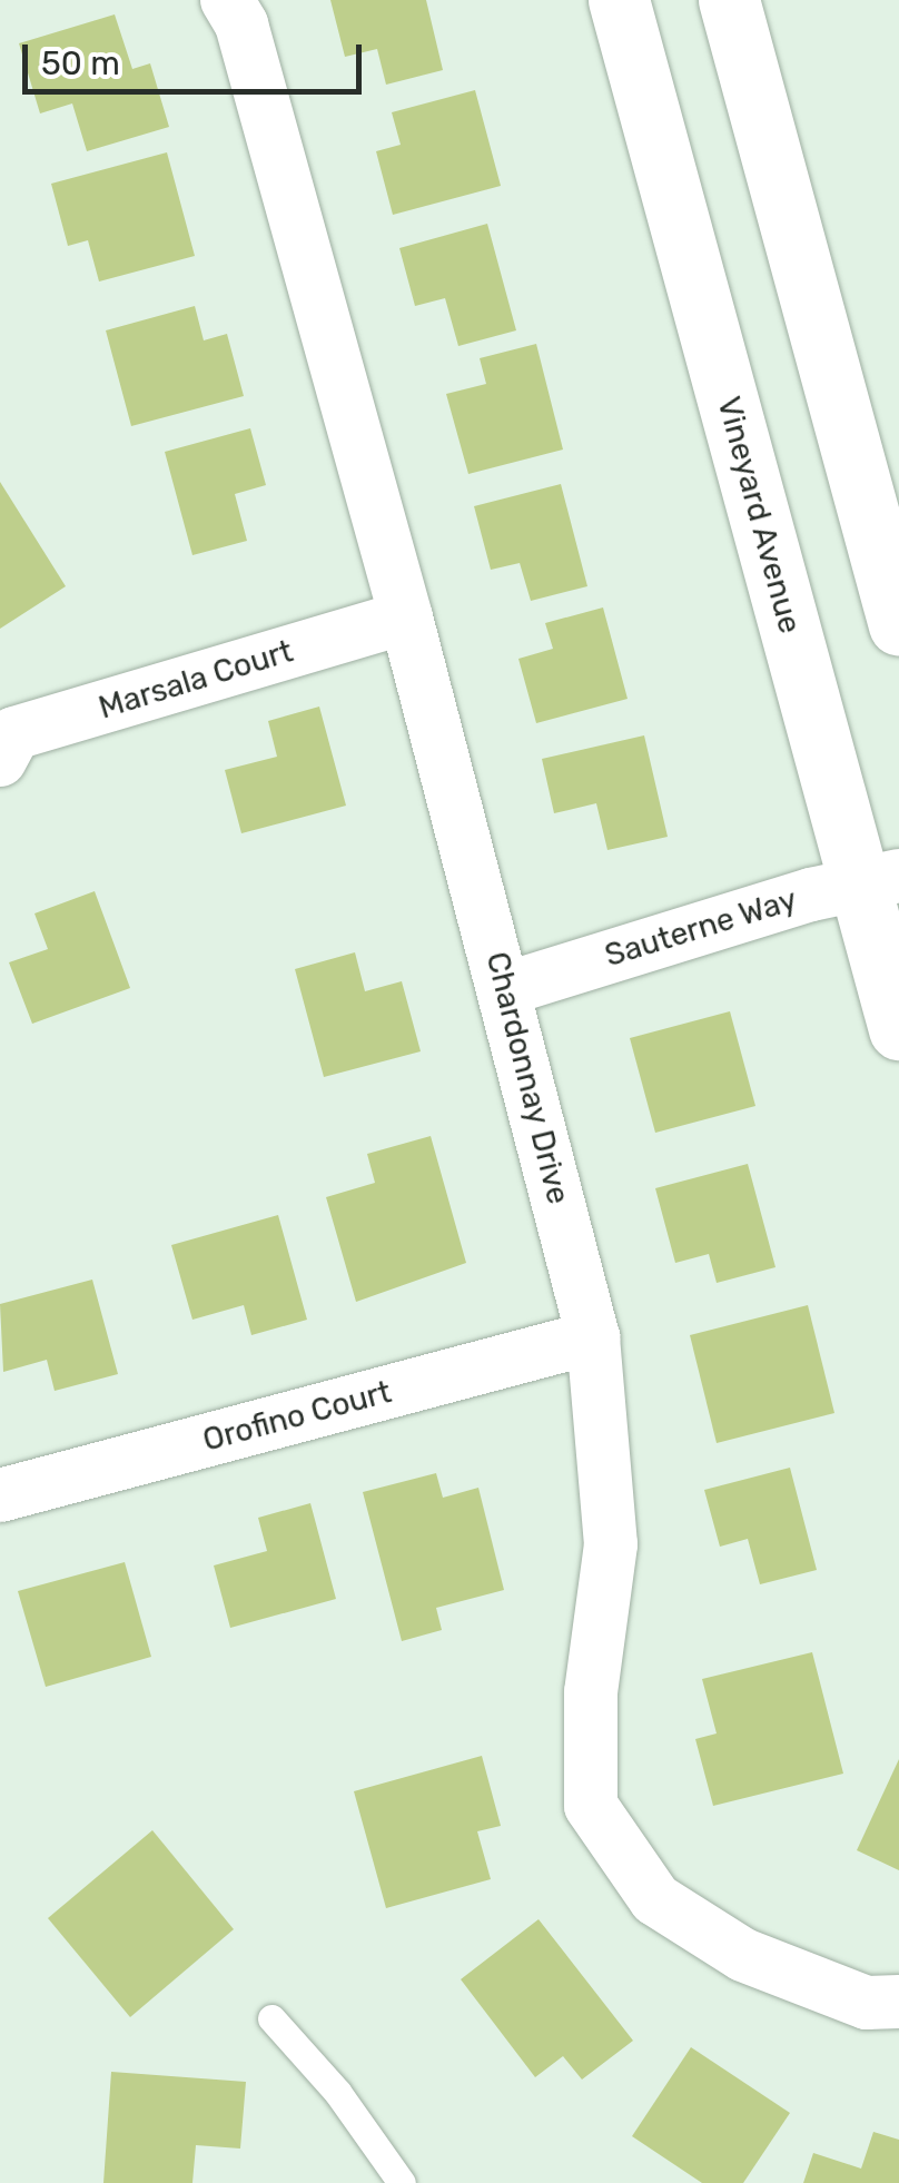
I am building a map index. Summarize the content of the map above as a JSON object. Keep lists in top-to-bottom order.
{
  "streets": {
    "street": [
      "Vineyard Avenue",
      "Marsala Court",
      "Sauterne Way",
      "Chardonnay Drive",
      "Orofino Court"
    ]
  },
  "crossings": [
    ["Vineyard Avenue", "Sauterne Way"],
    ["Marsala Court", "Chardonnay Drive"],
    ["Sauterne Way", "Chardonnay Drive"],
    ["Chardonnay Drive", "Orofino Court"]
  ],
  "scale_bar": "50 m"
}
